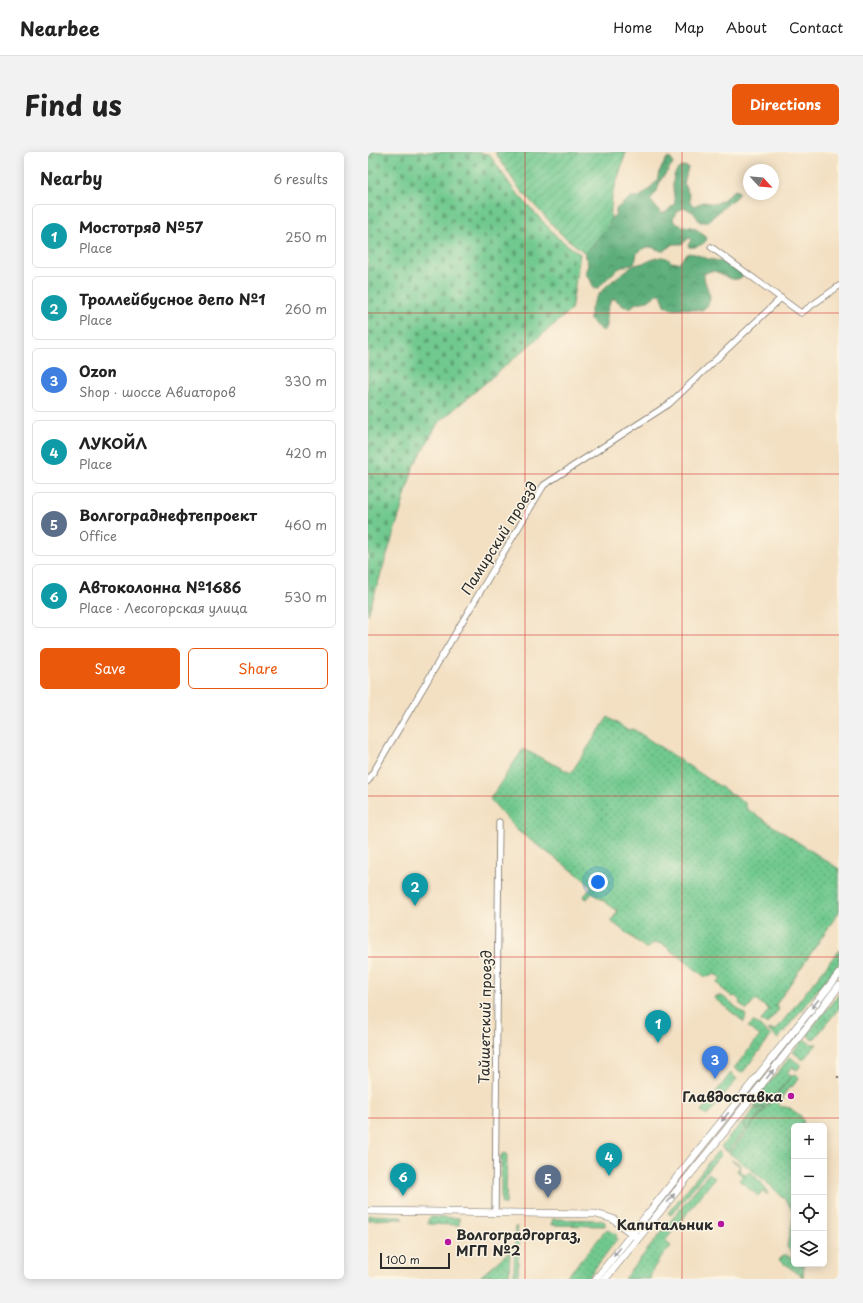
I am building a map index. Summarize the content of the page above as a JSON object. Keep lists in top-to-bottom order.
{
  "streets": {
    "street": ["Памирский проезд", "Тайшетский проезд"]
  },
  "places": ["Главдоставка", "Капитальник", "Волгоградгоргаз, МГП №2"],
  "scale_bar": "100 m",
  "north": "bottom right",
  "page": {
    "header": "Nearbee",
    "nav": [
      "Home",
      "Map",
      "About",
      "Contact"
    ],
    "title": "Find us",
    "buttons": [
      "Directions",
      ["Save", "Share"]
    ],
    "heading": ["Nearby", "6 results"],
    "list": [
      {
        "mark": "1",
        "name": "Мостотряд №57",
        "note": "Place",
        "value": "250 m"
      },
      {
        "mark": "2",
        "name": "Троллейбусное депо №1",
        "note": "Place",
        "value": "260 m"
      },
      {
        "mark": "3",
        "name": "Ozon",
        "note": "Shop · шоссе Авиаторов",
        "value": "330 m"
      },
      {
        "mark": "4",
        "name": "ЛУКОЙЛ",
        "note": "Place",
        "value": "420 m"
      },
      {
        "mark": "5",
        "name": "Волгограднефтепроект",
        "note": "Office",
        "value": "460 m"
      },
      {
        "mark": "6",
        "name": "Автоколонна №1686",
        "note": "Place · Лесогорская улица",
        "value": "530 m"
      }
    ],
    "pins": [
      "2",
      "1",
      "3",
      "4",
      "6",
      "5"
    ],
    "map_buttons": ["+", "−"],
    "scale": "100 m"
  }
}
